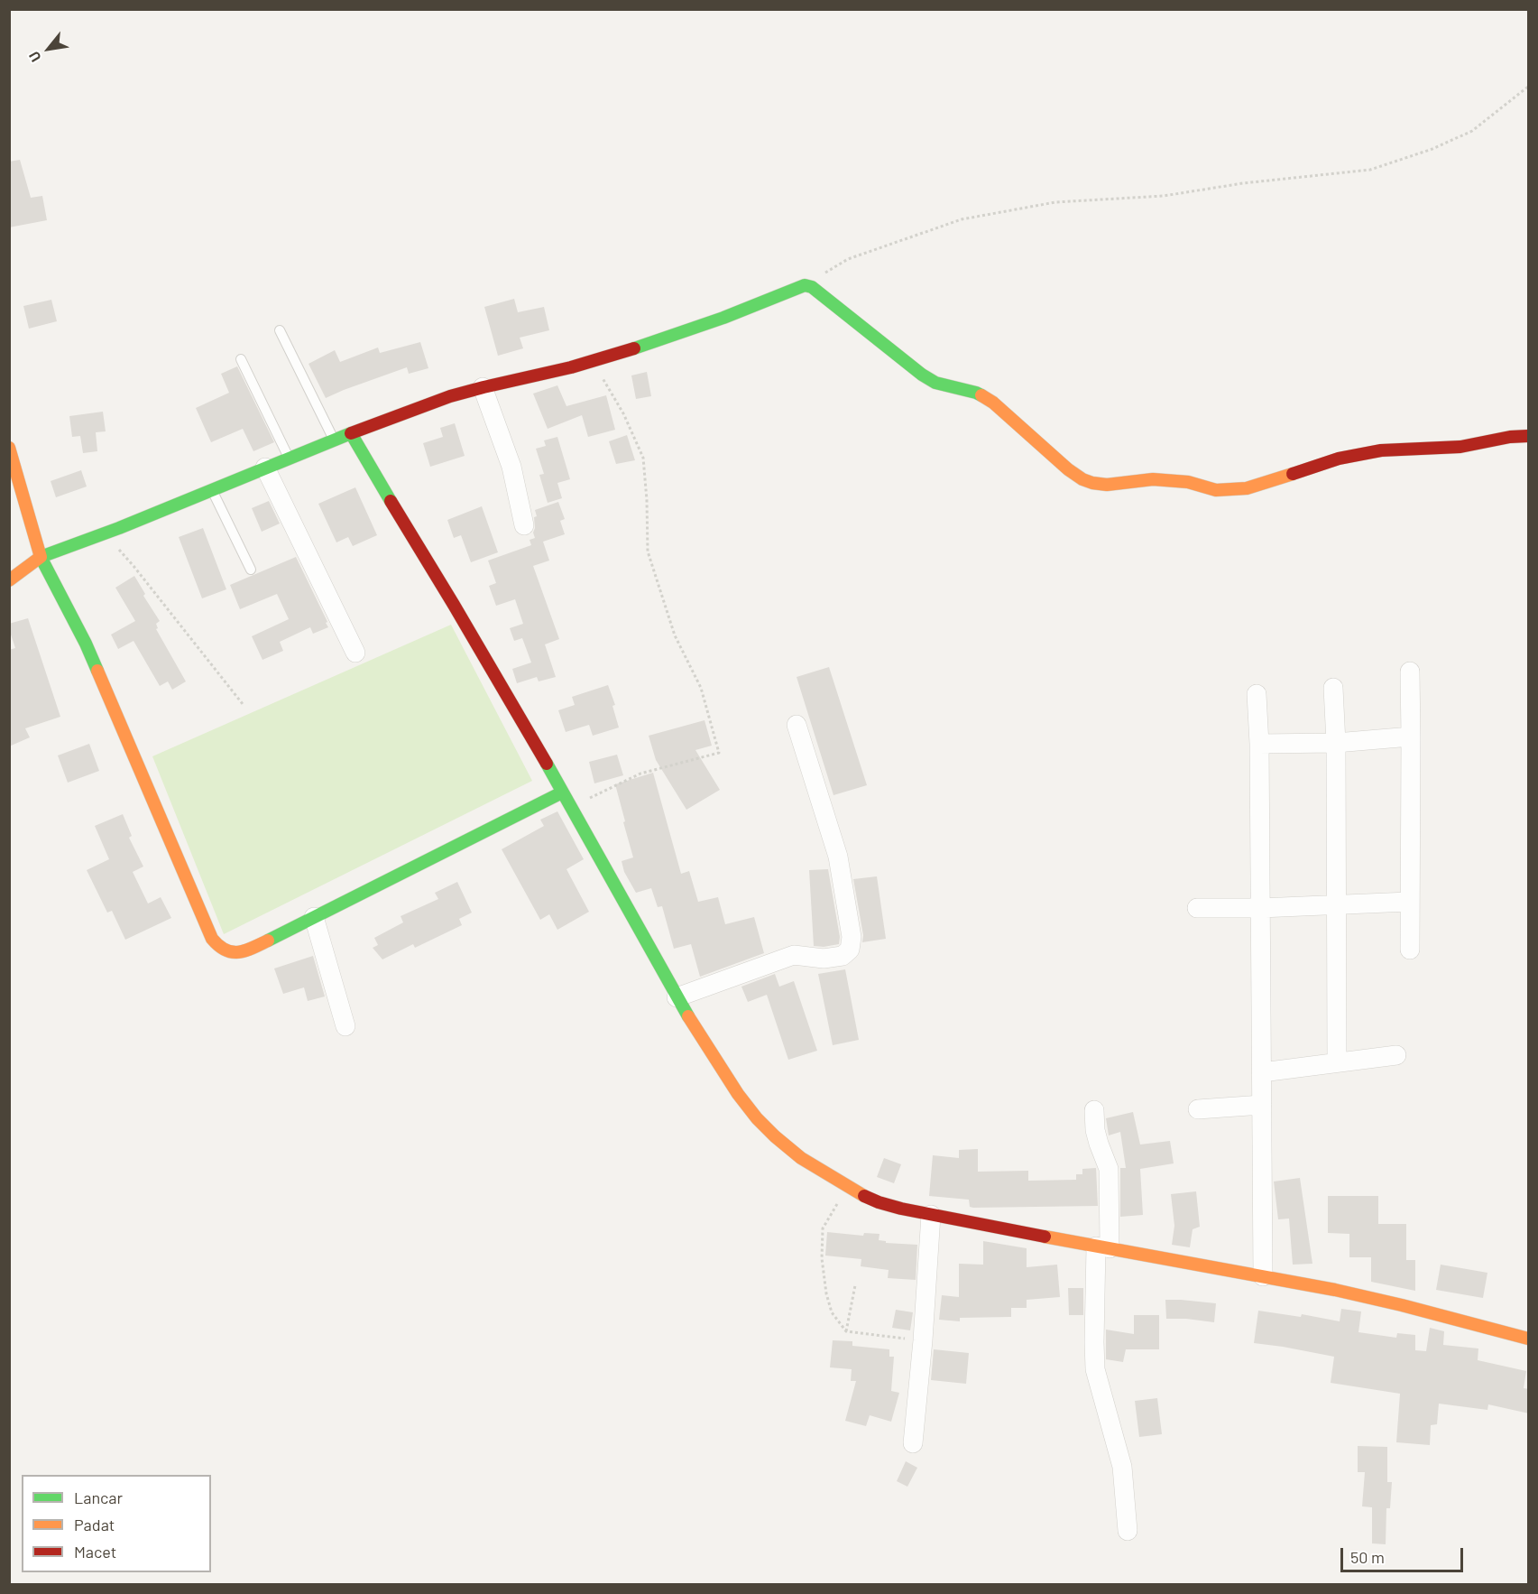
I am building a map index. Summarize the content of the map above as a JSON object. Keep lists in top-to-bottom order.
{
  "legend": ["Lancar", "Padat", "Macet"],
  "scale_bar": "50 m",
  "north": "bottom left"
}
